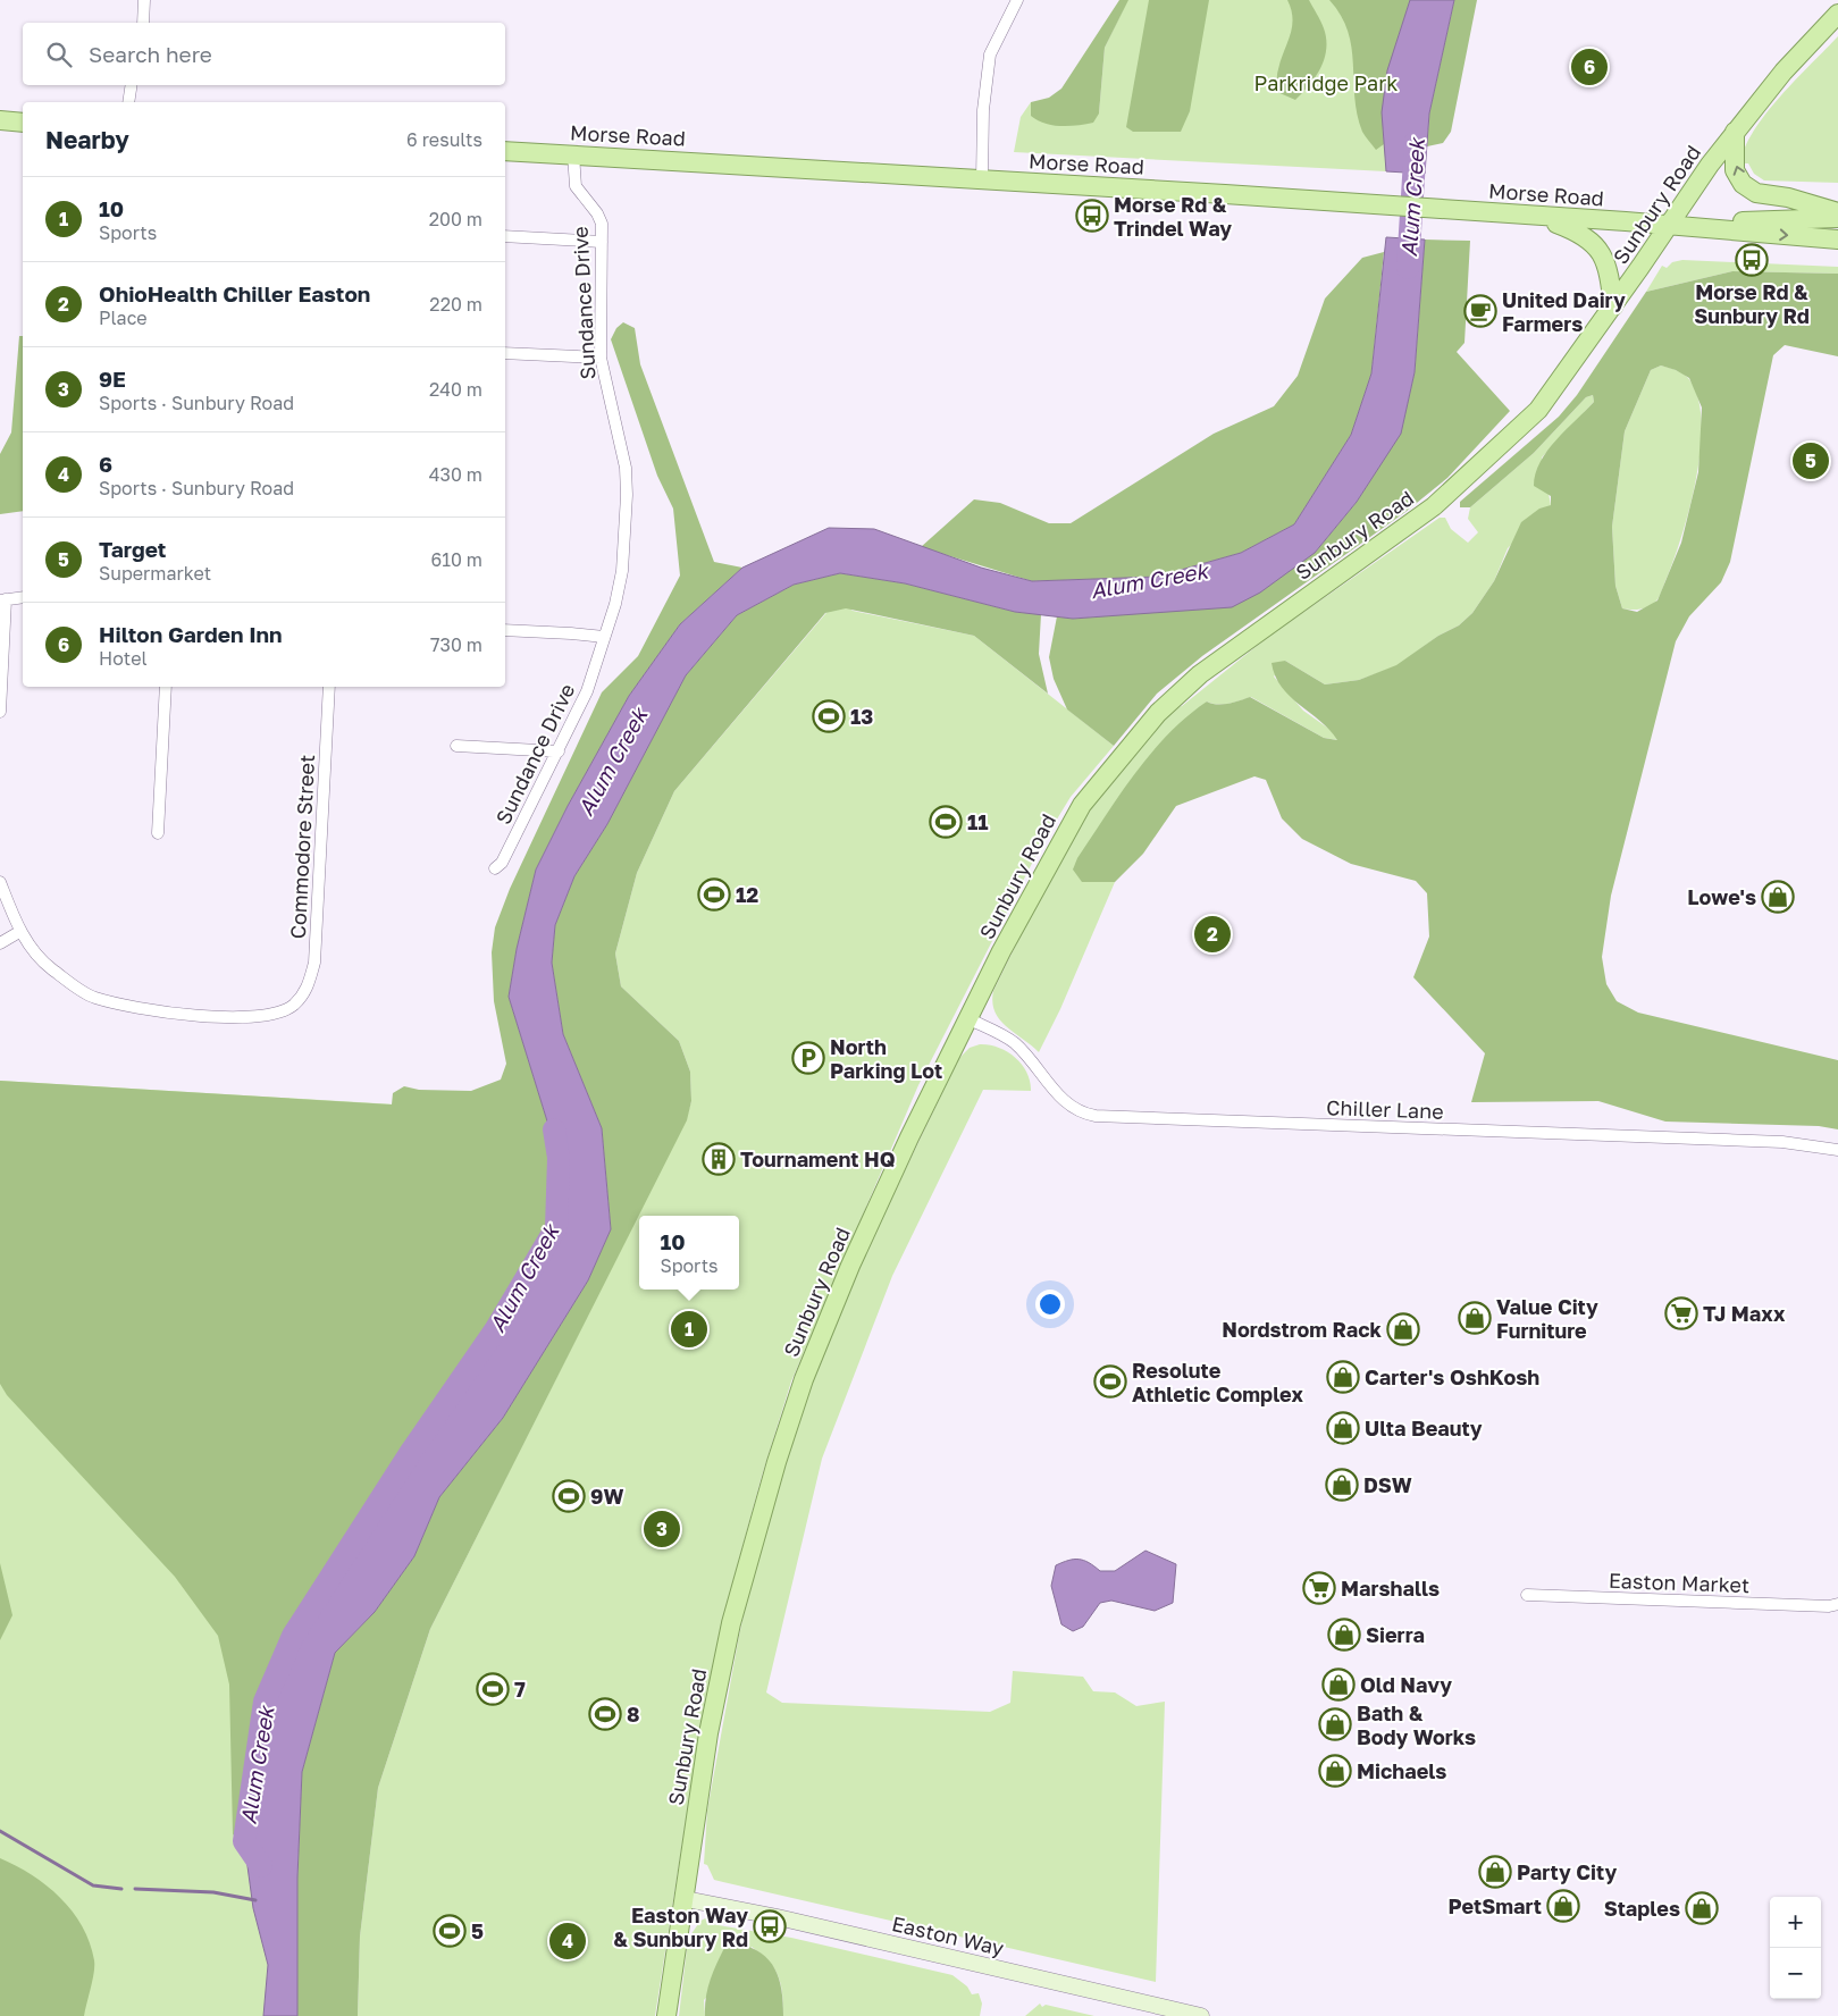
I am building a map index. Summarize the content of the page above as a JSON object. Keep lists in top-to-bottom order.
{
  "streets": {
    "main road": ["Morse Road", "Sunbury Road", "Easton Way"],
    "street": [
      "Sundance Drive",
      "Commodore Street",
      "Chiller Lane",
      "Easton Market"
    ]
  },
  "crossings": [
    ["Morse Road", "Sunbury Road"],
    ["Morse Road", "Sundance Drive"],
    ["Sunbury Road", "Chiller Lane"],
    ["Sunbury Road", "Easton Way"]
  ],
  "water": ["Alum Creek"],
  "parks": ["Parkridge Park"],
  "places": {
    "bus stop": ["Morse Rd & Trindel Way", "Morse Rd & Sunbury Rd", "Easton Way & Sunbury Rd"],
    "cafe": ["United Dairy Farmers"],
    "sports": [
      "13",
      "11",
      "12",
      "Resolute Athletic Complex",
      "9W",
      "7",
      "8",
      "5"
    ],
    "shop": [
      "Lowe's",
      "Value City Furniture",
      "Nordstrom Rack",
      "Carter's OshKosh",
      "Ulta Beauty",
      "DSW",
      "Sierra",
      "Old Navy",
      "Bath & Body Works",
      "Michaels",
      "Party City",
      "PetSmart",
      "Staples"
    ],
    "parking": ["North Parking Lot"],
    "building": ["Tournament HQ"],
    "supermarket": ["TJ Maxx", "Marshalls"]
  },
  "page": {
    "search": "Search here",
    "pins": [
      "6",
      "5",
      "2",
      "1",
      "3",
      "4"
    ],
    "heading": ["Nearby", "6 results"],
    "list": [
      {
        "mark": "1",
        "name": "10",
        "note": "Sports",
        "value": "200 m"
      },
      {
        "mark": "2",
        "name": "OhioHealth Chiller Easton",
        "note": "Place",
        "value": "220 m"
      },
      {
        "mark": "3",
        "name": "9E",
        "note": "Sports · Sunbury Road",
        "value": "240 m"
      },
      {
        "mark": "4",
        "name": "6",
        "note": "Sports · Sunbury Road",
        "value": "430 m"
      },
      {
        "mark": "5",
        "name": "Target",
        "note": "Supermarket",
        "value": "610 m"
      },
      {
        "mark": "6",
        "name": "Hilton Garden Inn",
        "note": "Hotel",
        "value": "730 m"
      }
    ],
    "popup": ["10", "Sports"],
    "map_buttons": ["+", "−"]
  }
}
